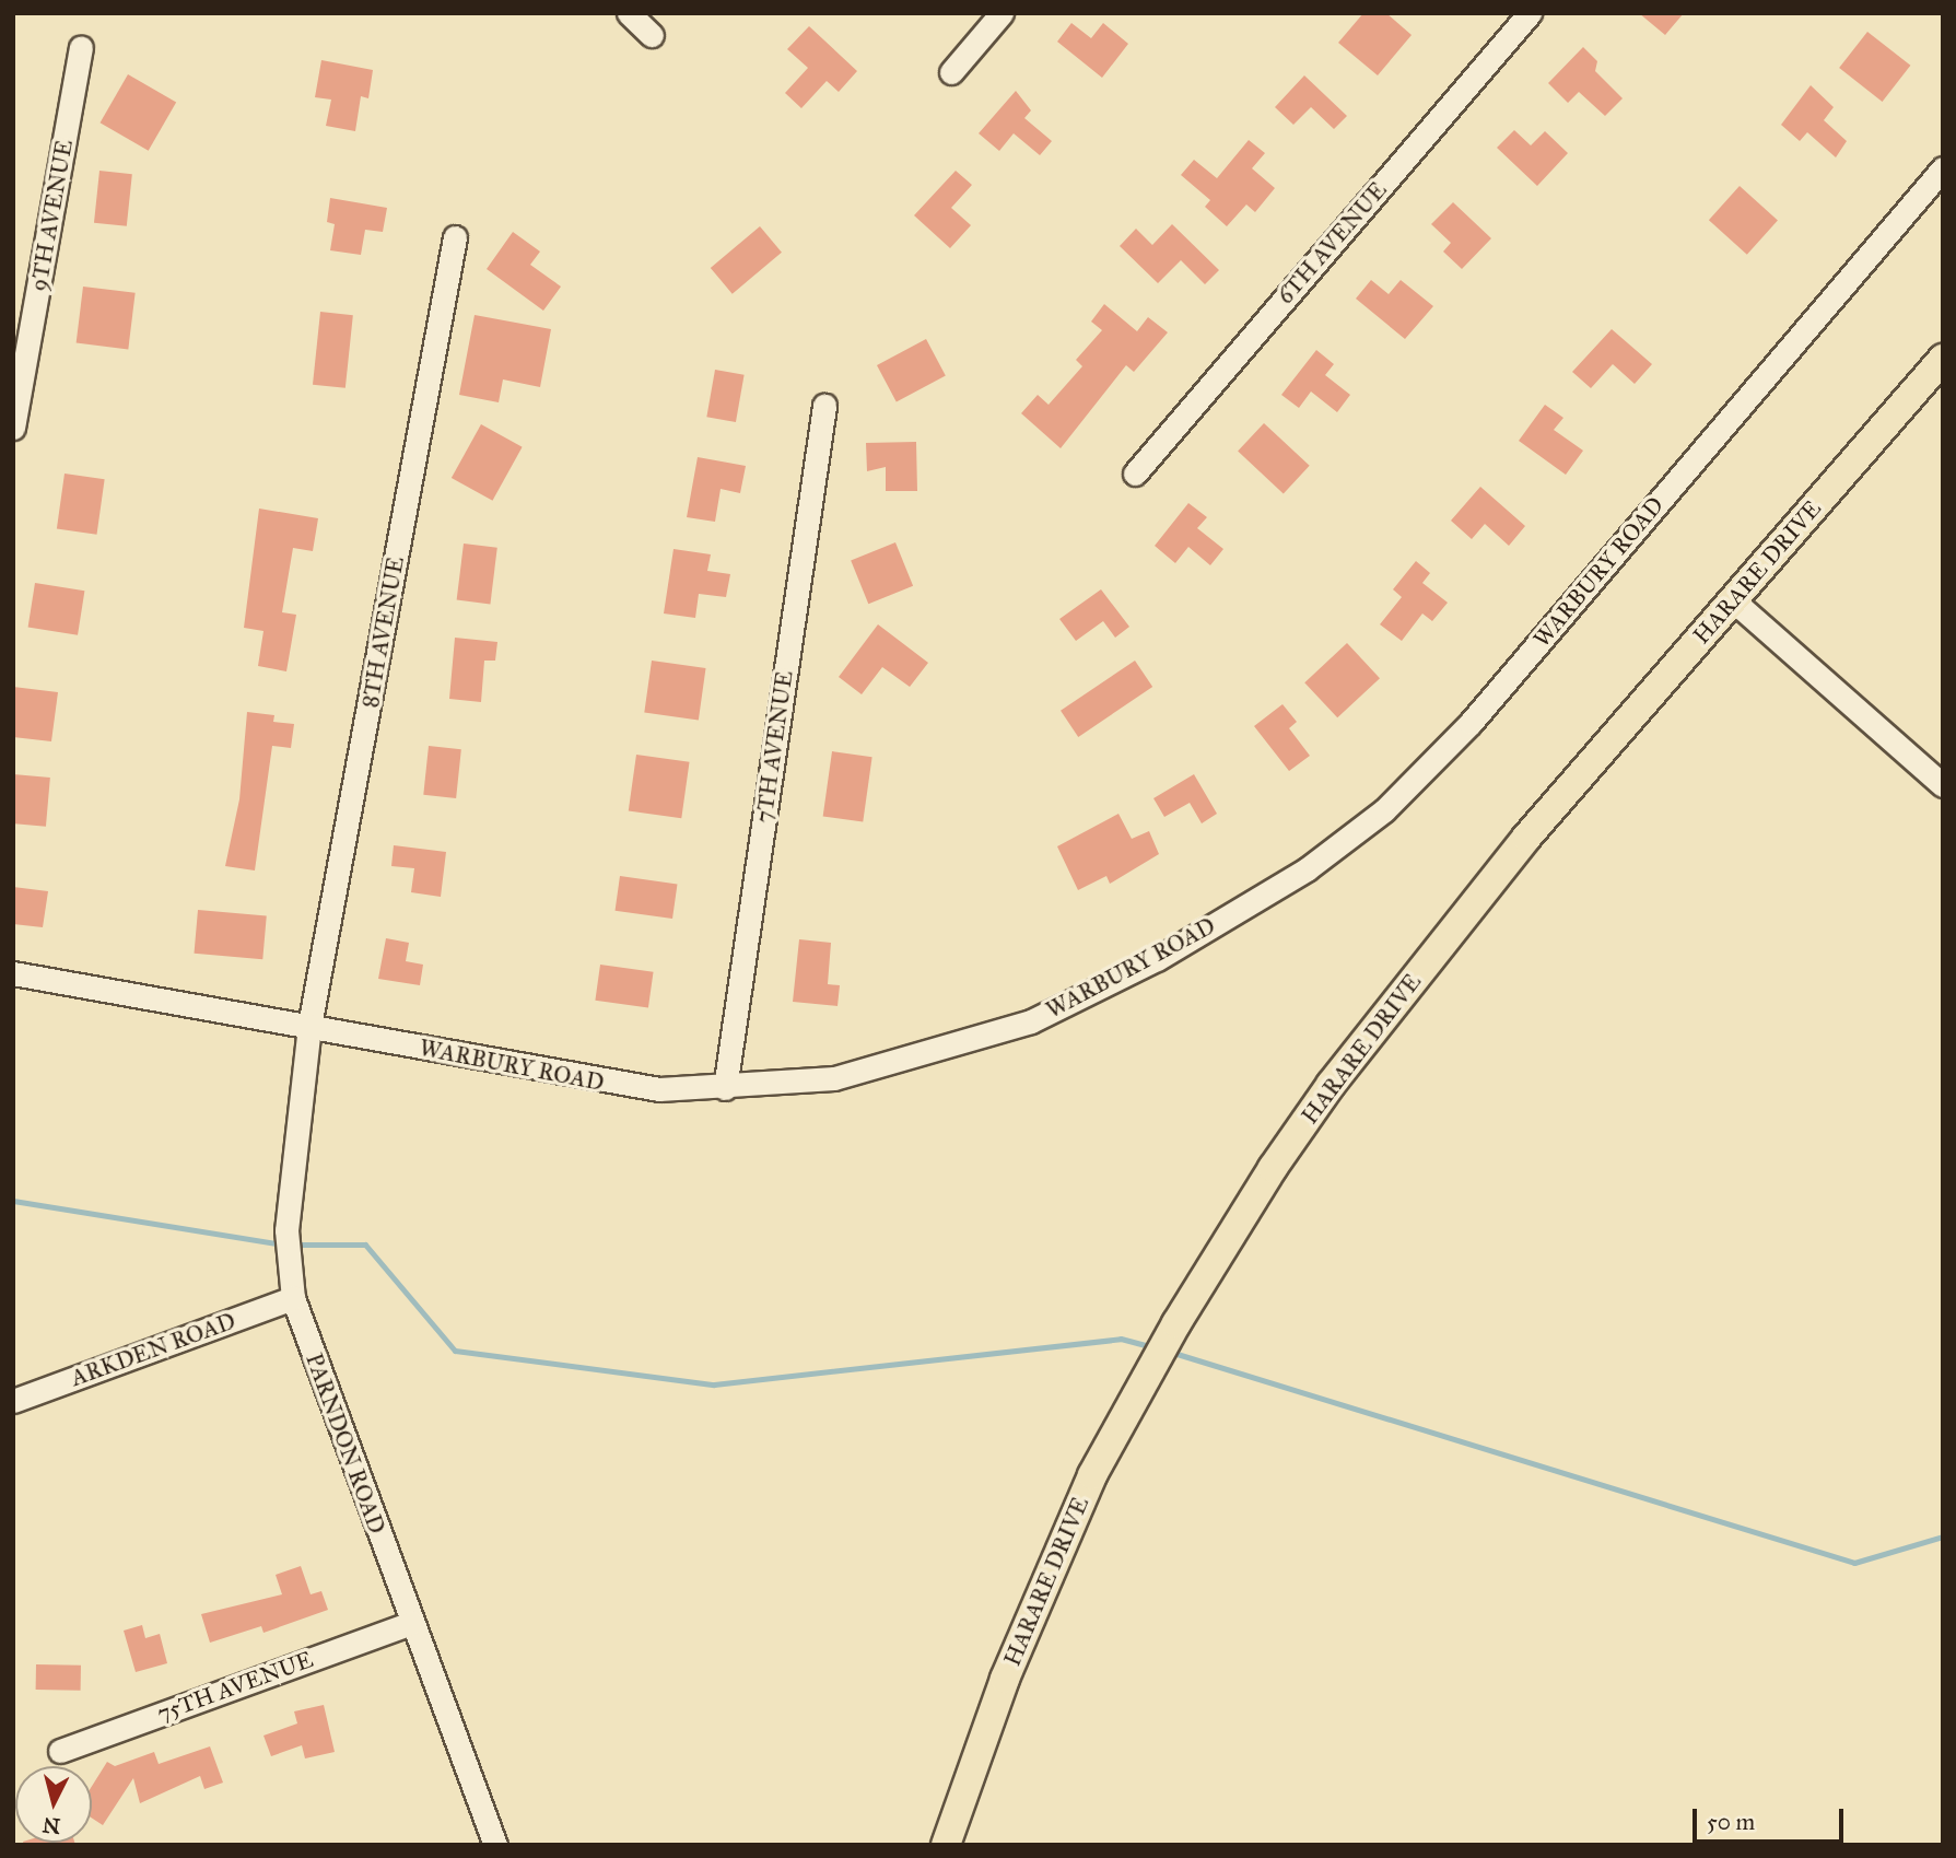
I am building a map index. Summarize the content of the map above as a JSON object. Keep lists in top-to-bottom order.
{
  "streets": {
    "main road": ["HARARE DRIVE"],
    "street": [
      "9TH AVENUE",
      "6TH AVENUE",
      "WARBURY ROAD",
      "8TH AVENUE",
      "7TH AVENUE",
      "ARKDEN ROAD",
      "PARNDON ROAD",
      "75TH AVENUE"
    ]
  },
  "crossings": [
    ["WARBURY ROAD", "8TH AVENUE"],
    ["WARBURY ROAD", "7TH AVENUE"],
    ["WARBURY ROAD", "PARNDON ROAD"],
    ["8TH AVENUE", "PARNDON ROAD"],
    ["ARKDEN ROAD", "PARNDON ROAD"],
    ["PARNDON ROAD", "75TH AVENUE"]
  ],
  "scale_bar": "50 m",
  "north": "bottom"
}
